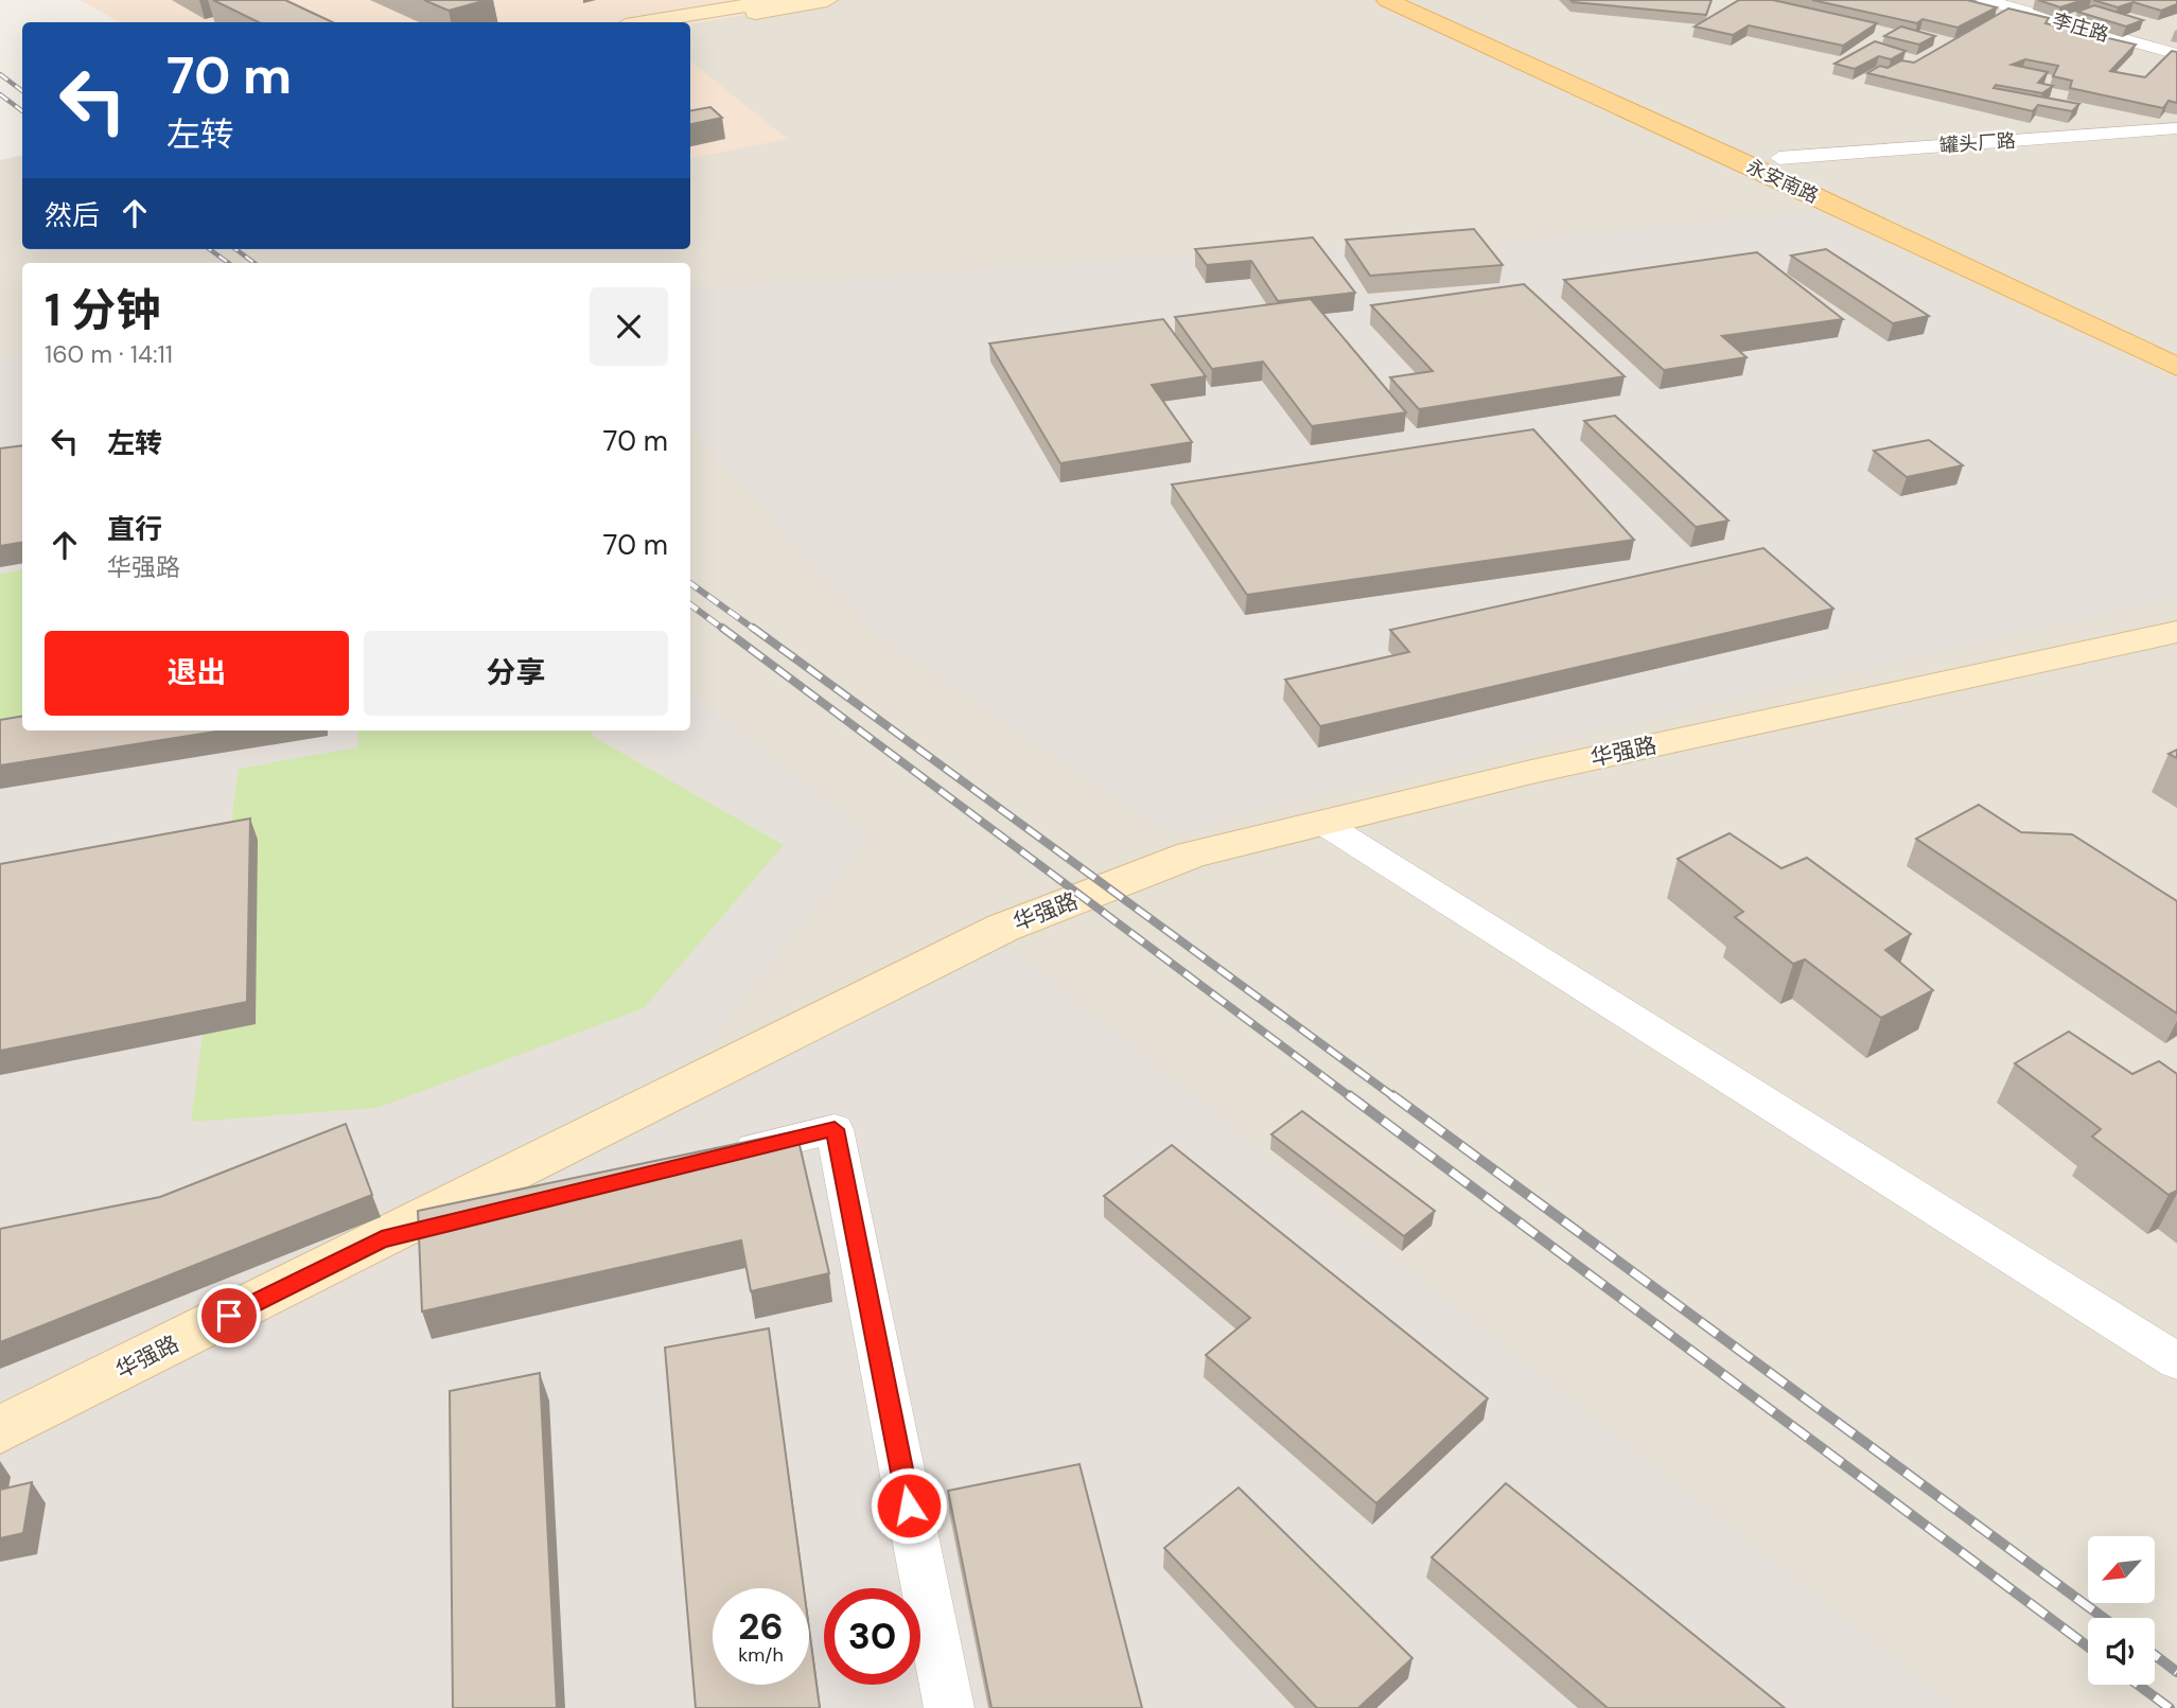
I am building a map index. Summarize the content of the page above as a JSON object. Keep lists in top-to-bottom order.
{
  "streets": {
    "main road": ["永安南路"],
    "street": ["李庄路", "罐头厂路", "华强路"]
  },
  "crossings": [
    ["罐头厂路", "永安南路"]
  ],
  "north": "bottom left",
  "page": {
    "turn": ["70 m", "左转"],
    "then": "然后",
    "heading": ["1 分钟", "160 m · 14:11"],
    "list": [
      {
        "name": "左转",
        "value": "70 m"
      },
      {
        "name": "直行",
        "note": "华强路",
        "value": "70 m"
      }
    ],
    "buttons": ["退出", "分享"],
    "speed": "26 km/h",
    "limit": "30"
  }
}
